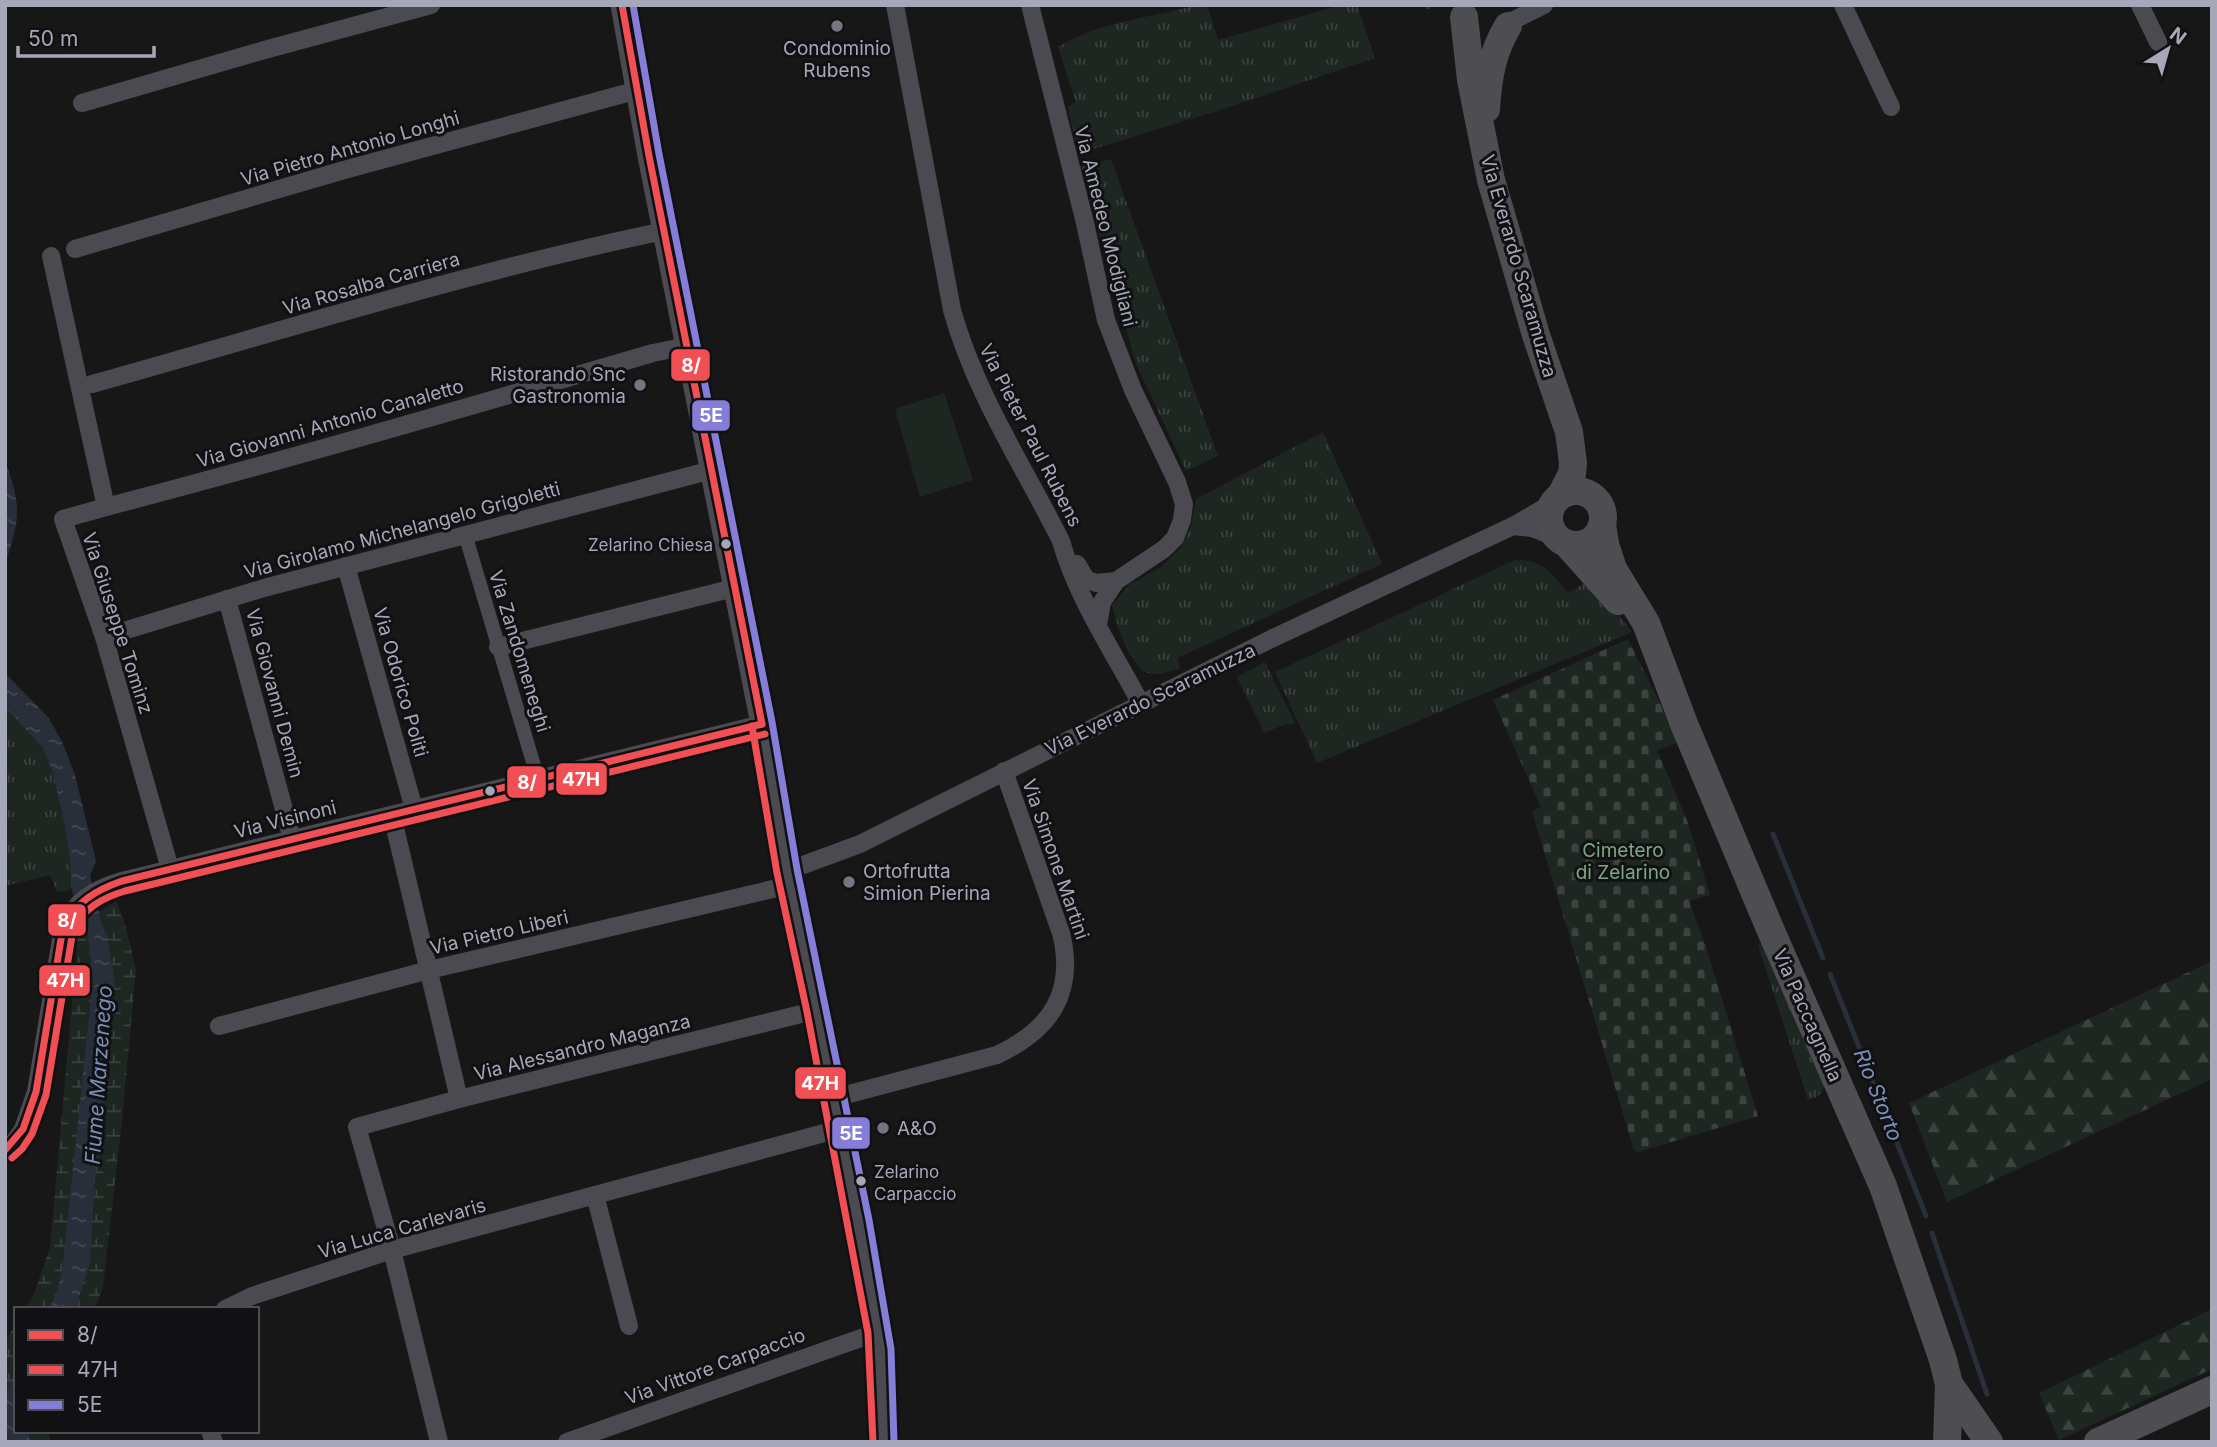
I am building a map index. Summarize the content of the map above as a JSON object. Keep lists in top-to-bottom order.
{
  "streets": {
    "main road": ["Via Everardo Scaramuzza", "Via Paccagnella"],
    "street": [
      "Via Pietro Antonio Longhi",
      "Via Amedeo Modigliani",
      "Via Rosalba Carriera",
      "Via Giovanni Antonio Canaletto",
      "Via Pieter Paul Rubens",
      "Via Girolamo Michelangelo Grigoletti",
      "Via Giuseppe Tominz",
      "Via Zandomeneghi",
      "Via Odorico Politi",
      "Via Giovanni Demin",
      "Via Visinoni",
      "Via Simone Martini",
      "Via Pietro Liberi",
      "Via Alessandro Maganza",
      "Via Luca Carlevaris",
      "Via Vittore Carpaccio"
    ]
  },
  "crossings": [
    ["Via Amedeo Modigliani", "Via Pieter Paul Rubens"],
    ["Via Everardo Scaramuzza", "Via Pieter Paul Rubens"],
    ["Via Everardo Scaramuzza", "Via Simone Martini"],
    ["Via Everardo Scaramuzza", "Via Pietro Liberi"],
    ["Via Everardo Scaramuzza", "Via Paccagnella"],
    ["Via Giovanni Antonio Canaletto", "Via Giuseppe Tominz"],
    ["Via Girolamo Michelangelo Grigoletti", "Via Giuseppe Tominz"],
    ["Via Girolamo Michelangelo Grigoletti", "Via Zandomeneghi"],
    ["Via Girolamo Michelangelo Grigoletti", "Via Odorico Politi"],
    ["Via Girolamo Michelangelo Grigoletti", "Via Giovanni Demin"],
    ["Via Giuseppe Tominz", "Via Visinoni"],
    ["Via Zandomeneghi", "Via Visinoni"],
    ["Via Odorico Politi", "Via Visinoni"],
    ["Via Giovanni Demin", "Via Visinoni"],
    ["Via Alessandro Maganza", "Via Luca Carlevaris"]
  ],
  "water": ["Fiume Marzenego", "Rio Storto"],
  "parks": ["Cimetero di Zelarino"],
  "places": [
    "Condominio Rubens",
    "Ristorando Snc Gastronomia",
    "Zelarino Chiesa",
    "Ortofrutta Simion Pierina",
    "A&O",
    "Zelarino Carpaccio"
  ],
  "lines": ["transit line 8/", "transit line 5E", "transit line 47H"],
  "legend": ["8/", "47H", "5E"],
  "scale_bar": "50 m",
  "north": "top right"
}
